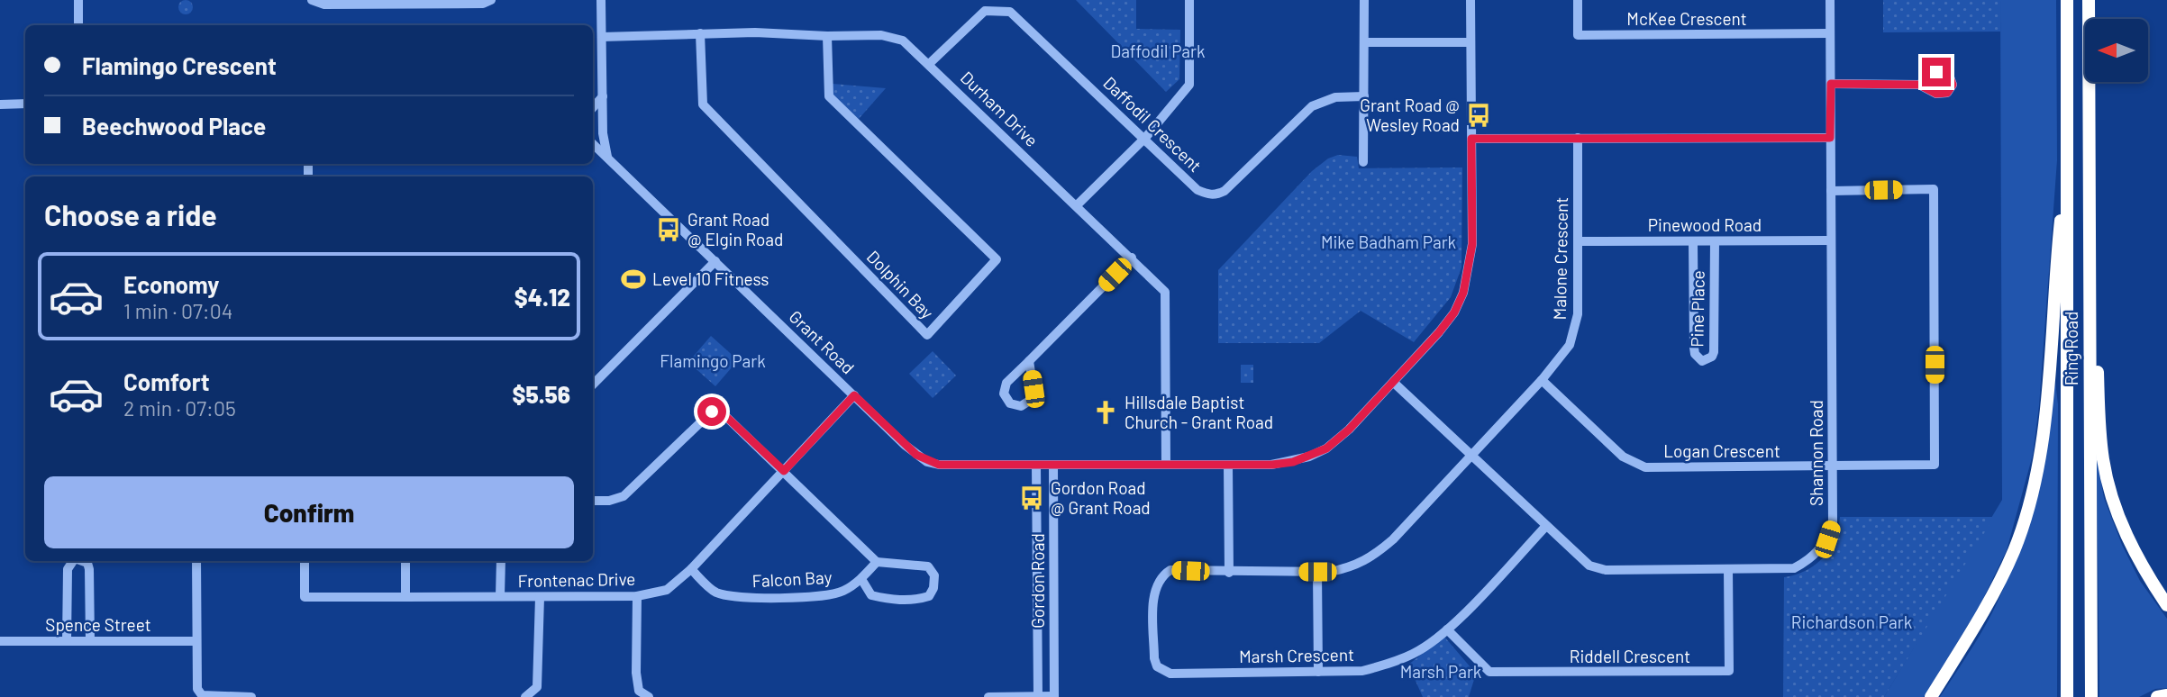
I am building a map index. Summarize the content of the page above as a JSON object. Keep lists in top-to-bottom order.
{
  "streets": {
    "highway": ["Ring Road"],
    "street": [
      "McKee Crescent",
      "Durham Drive",
      "Daffodil Crescent",
      "Pinewood Road",
      "Malone Crescent",
      "Dolphin Bay",
      "Pine Place",
      "Grant Road",
      "Logan Crescent",
      "Shannon Road",
      "Falcon Bay",
      "Frontenac Drive",
      "Gordon Road",
      "Spence Street",
      "Marsh Crescent",
      "Riddell Crescent"
    ]
  },
  "crossings": [
    ["McKee Crescent", "Shannon Road"],
    ["Durham Drive", "Daffodil Crescent"],
    ["Durham Drive", "Dolphin Bay"],
    ["Durham Drive", "Grant Road"],
    ["Pinewood Road", "Malone Crescent"],
    ["Pinewood Road", "Pine Place"],
    ["Pinewood Road", "Shannon Road"],
    ["Malone Crescent", "Logan Crescent"],
    ["Malone Crescent", "Shannon Road"],
    ["Malone Crescent", "Marsh Crescent"],
    ["Grant Road", "Shannon Road"],
    ["Grant Road", "Frontenac Drive"],
    ["Grant Road", "Gordon Road"],
    ["Logan Crescent", "Shannon Road"],
    ["Shannon Road", "Marsh Crescent"],
    ["Shannon Road", "Riddell Crescent"],
    ["Falcon Bay", "Frontenac Drive"],
    ["Marsh Crescent", "Riddell Crescent"]
  ],
  "parks": [
    "Daffodil Park",
    "Mike Badham Park",
    "Flamingo Park",
    "Richardson Park",
    "Marsh Park"
  ],
  "places": {
    "bus stop": ["Grant Road @ Wesley Road", "Grant Road @ Elgin Road", "Gordon Road @ Grant Road"],
    "sports": ["Level 10 Fitness"],
    "church": ["Hillsdale Baptist Church - Grant Road"]
  },
  "north": "left",
  "page": {
    "banner": ["Flamingo Crescent", "Beechwood Place"],
    "heading": "Choose a ride",
    "list": [
      {
        "name": "Economy",
        "note": "1 min · 07:04",
        "value": "$4.12"
      },
      {
        "name": "Comfort",
        "note": "2 min · 07:05",
        "value": "$5.56"
      }
    ],
    "buttons": "Confirm"
  }
}
